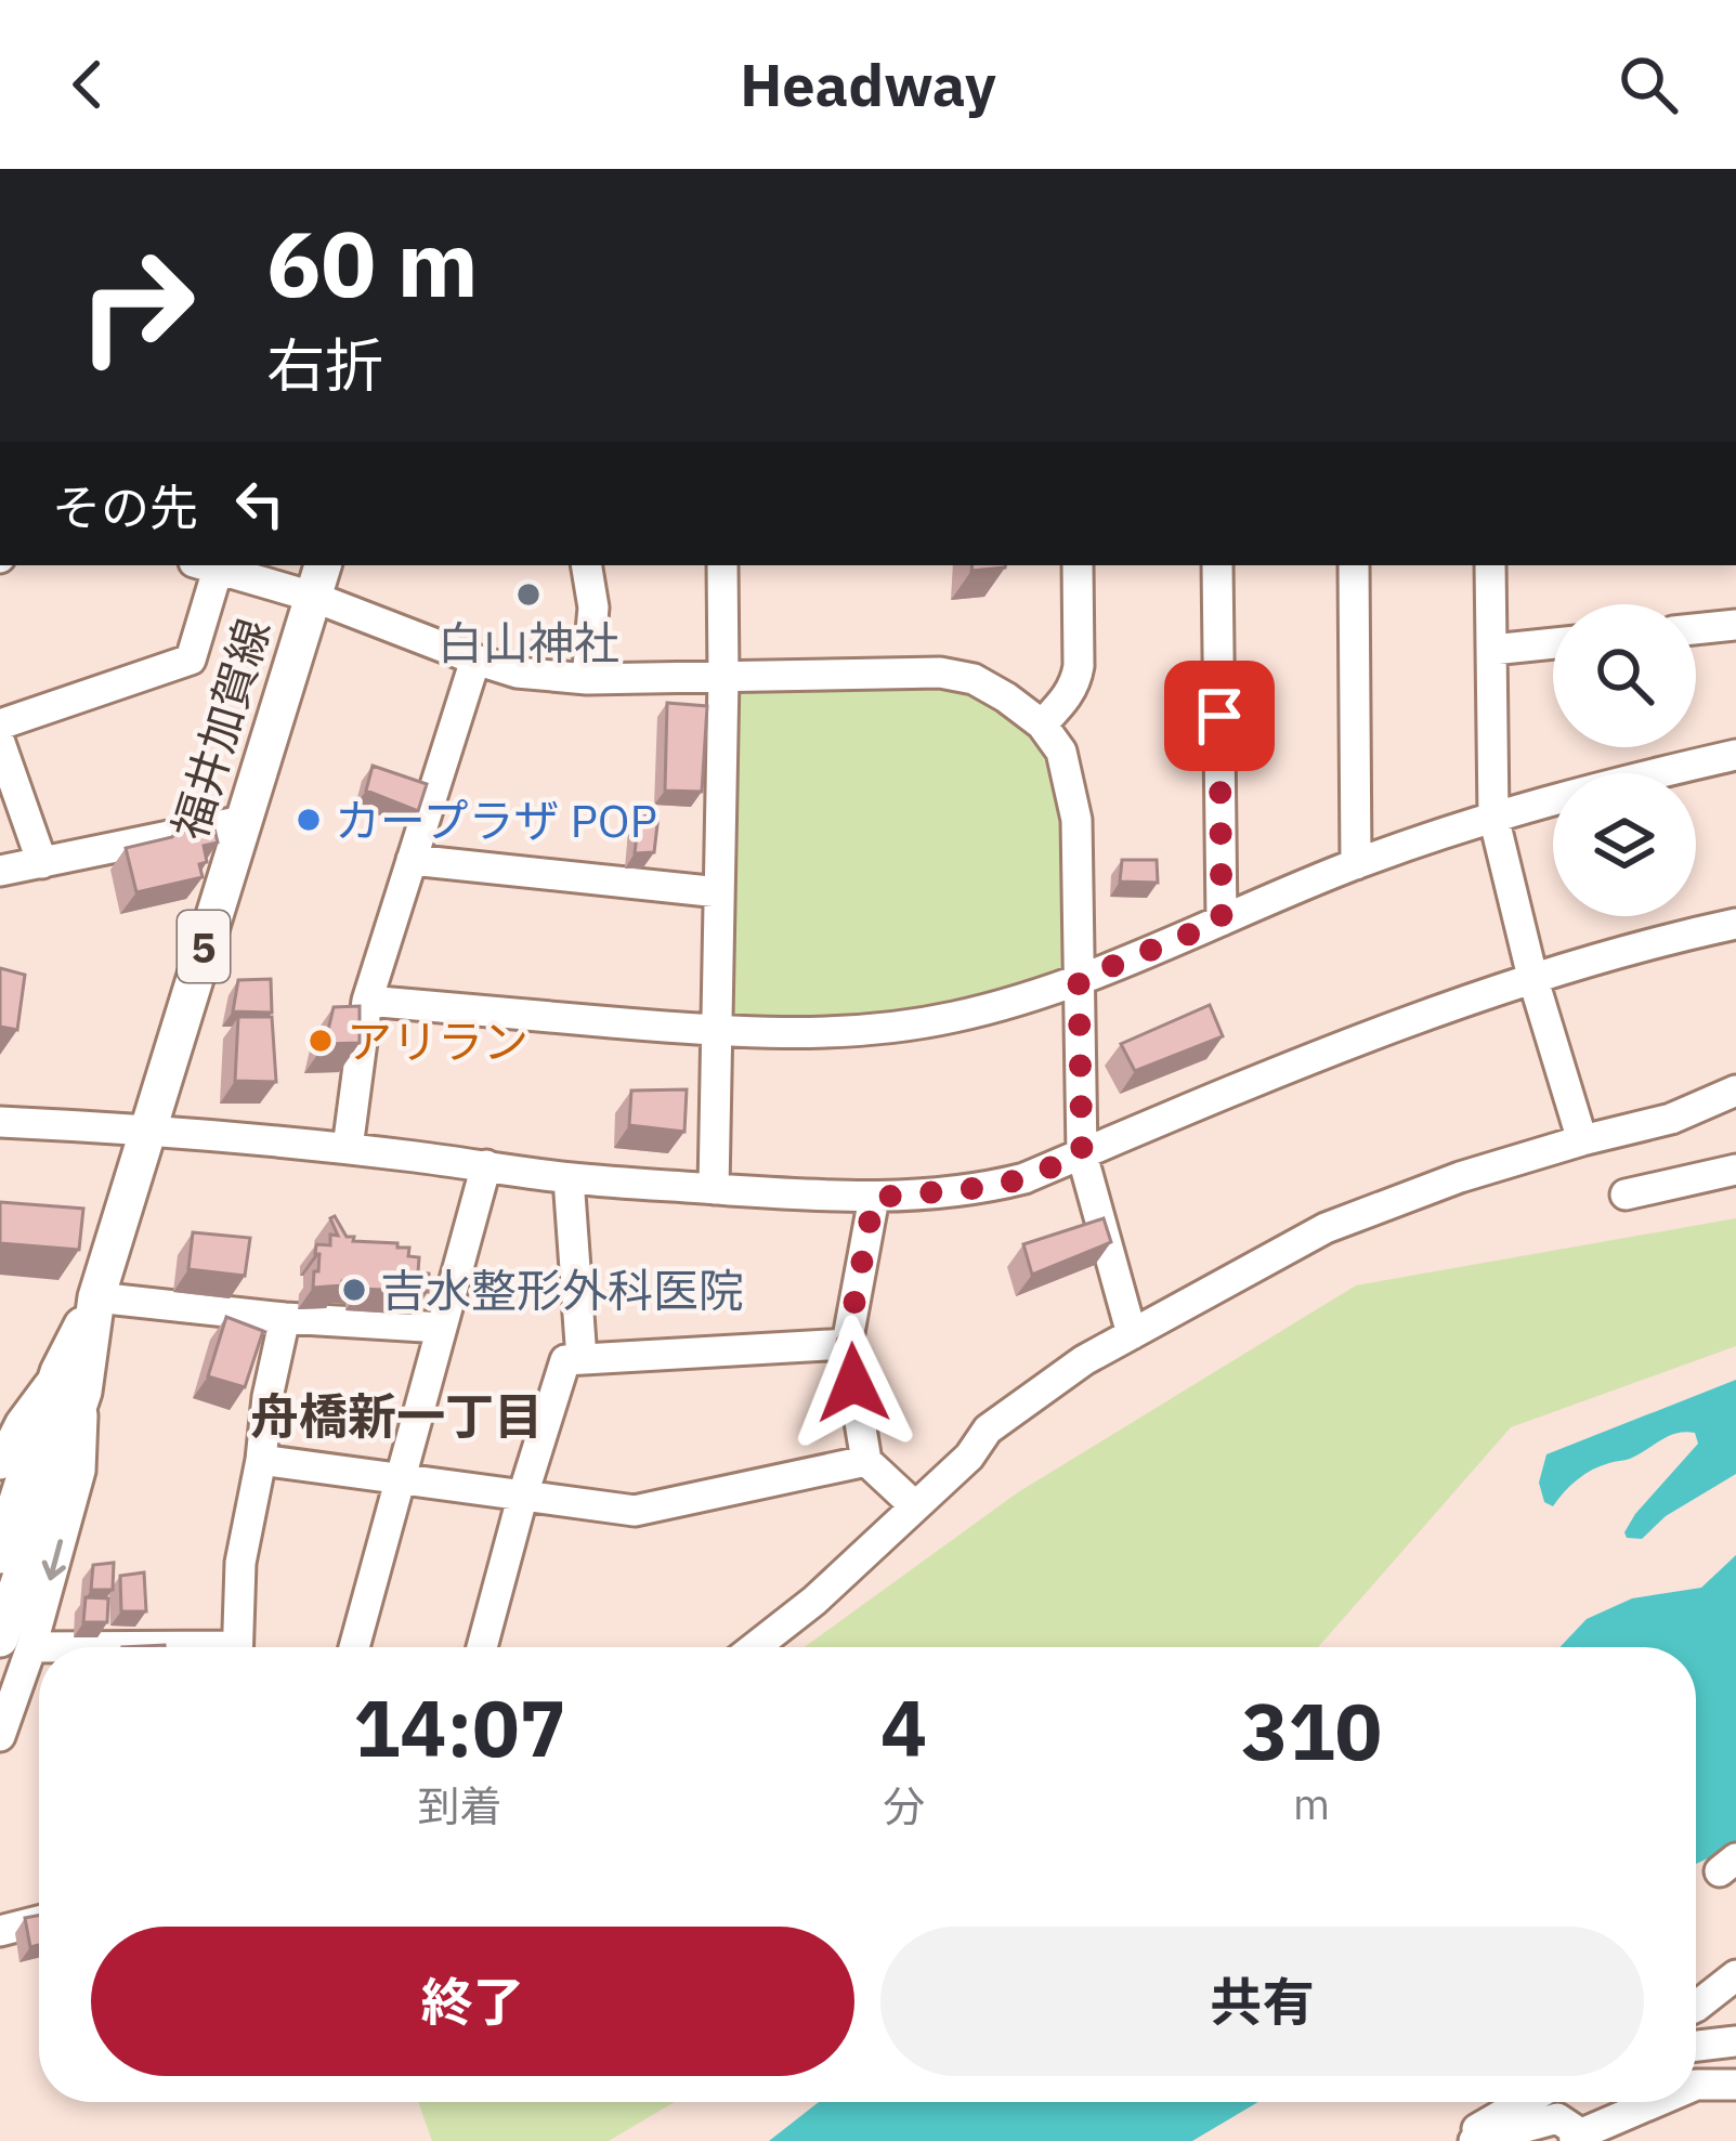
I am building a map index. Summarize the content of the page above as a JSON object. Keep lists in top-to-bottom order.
{
  "streets": {
    "main road": ["福井加賀線", "5"]
  },
  "districts": ["舟橋新一丁目"],
  "places": [
    "白山神社",
    "カープラザ POP",
    "アリラン",
    "吉水整形外科医院"
  ],
  "page": {
    "header": "Headway",
    "turn": ["60 m", "右折"],
    "then": "その先",
    "eta": [
      "14:07",
      "到着",
      "4",
      "分",
      "310",
      "m"
    ],
    "buttons": ["終了", "共有"]
  }
}
